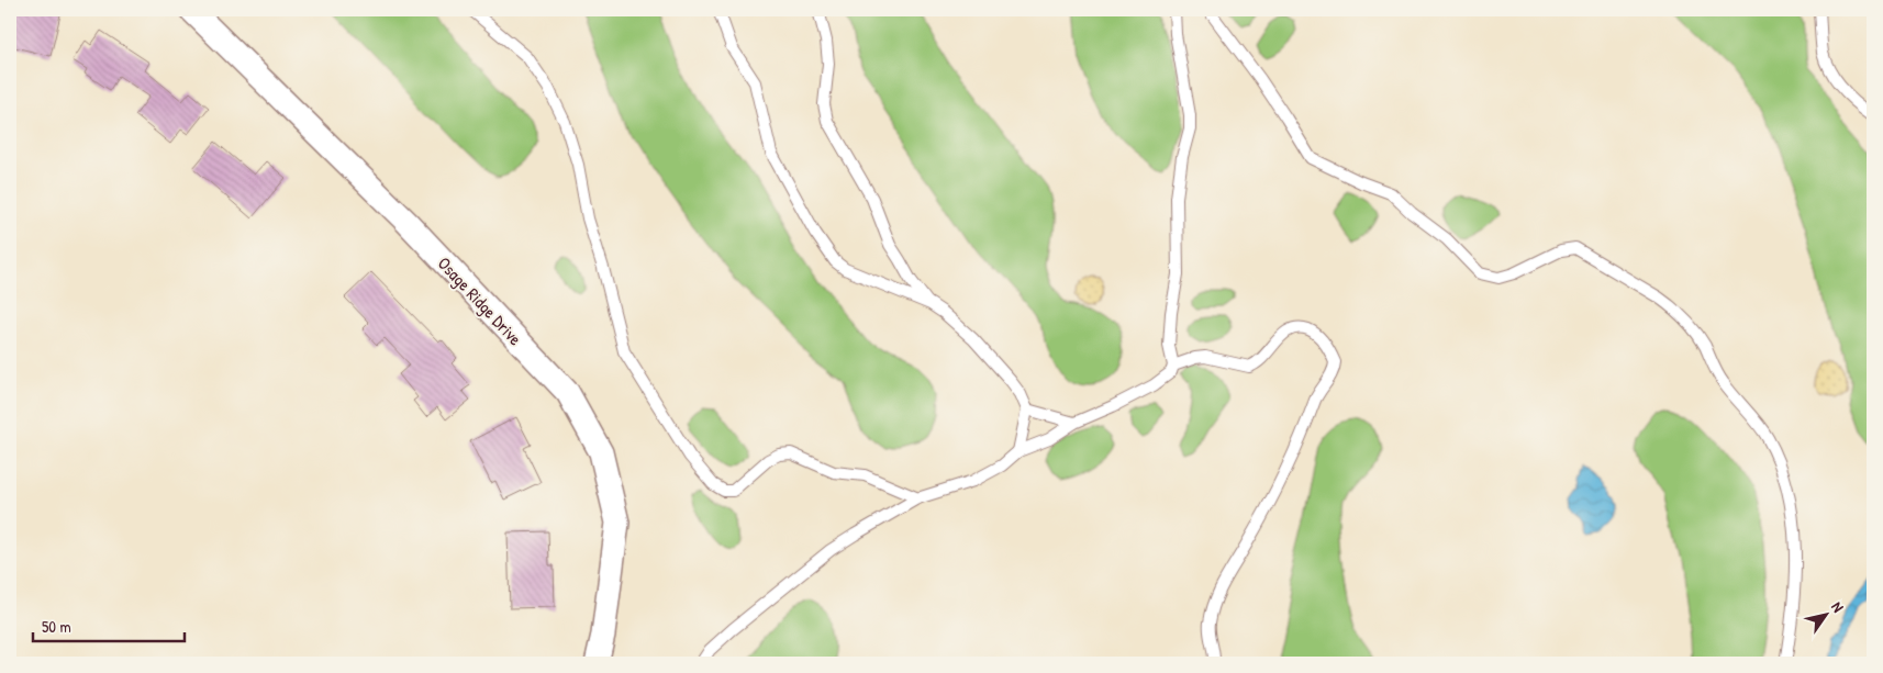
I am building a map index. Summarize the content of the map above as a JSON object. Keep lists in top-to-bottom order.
{
  "streets": {
    "street": ["Osage Ridge Drive"]
  },
  "scale_bar": "50 m",
  "north": "top right"
}
